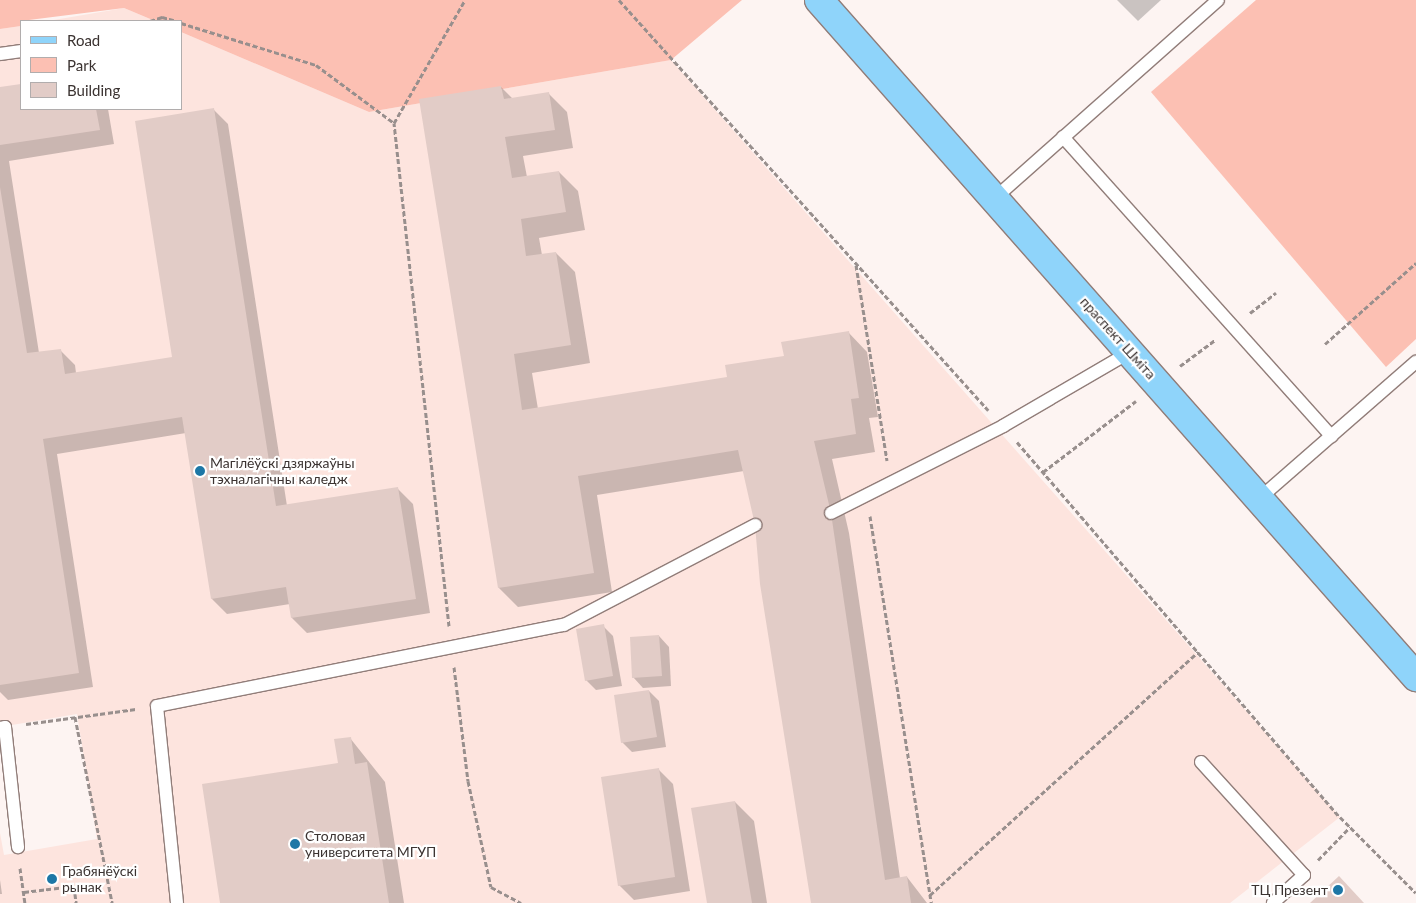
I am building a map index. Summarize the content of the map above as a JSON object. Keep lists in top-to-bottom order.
{
  "streets": {
    "main road": ["праспект Шміта"]
  },
  "places": [
    "Магілёўскі дзяржаўны тэхналагічны каледж",
    "Столовая университета МГУП",
    "Грабянёўскі рынак",
    "ТЦ Презент"
  ],
  "legend": ["Road", "Park", "Building"]
}
